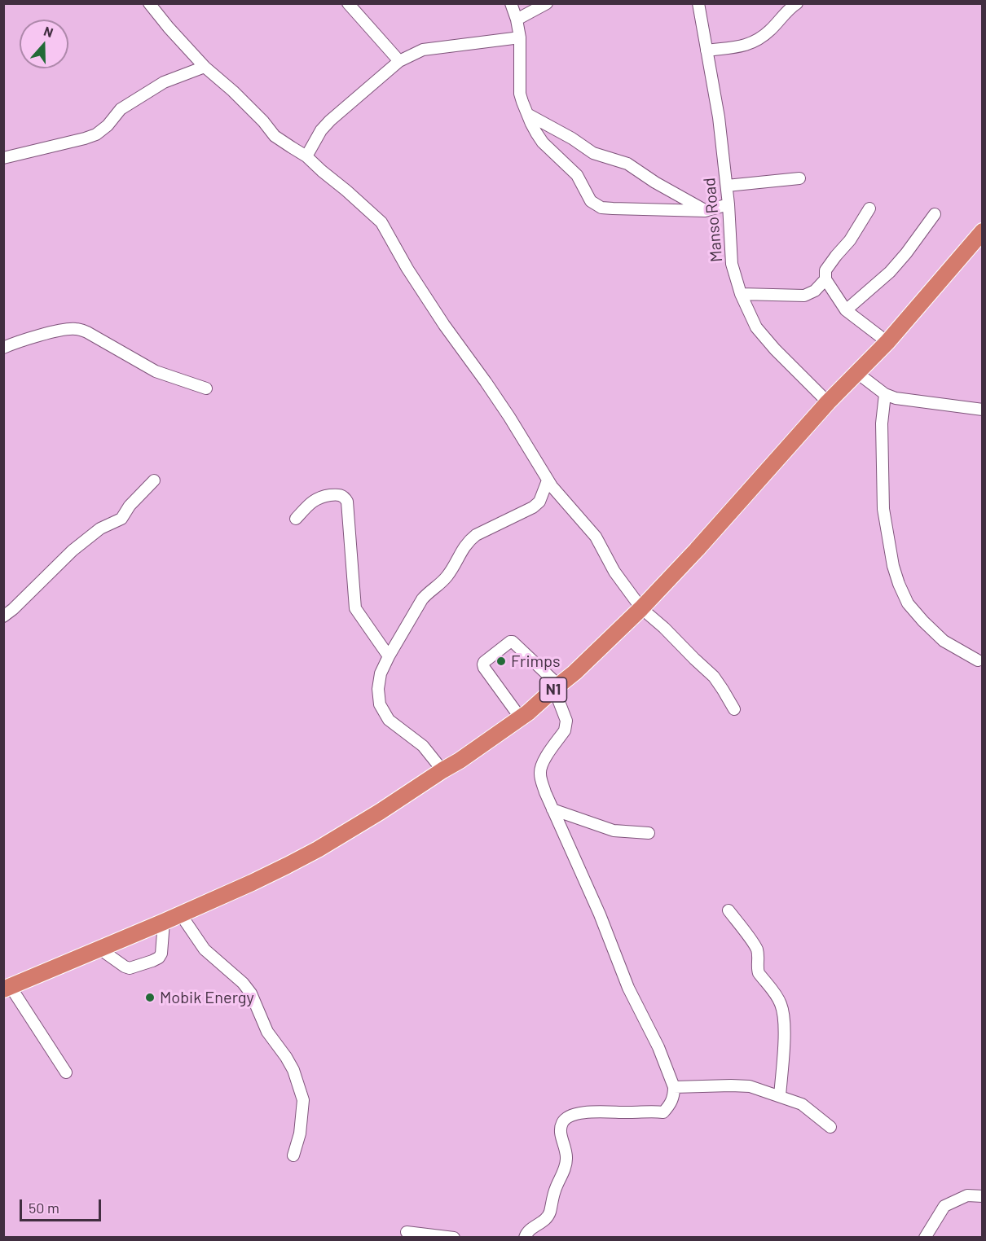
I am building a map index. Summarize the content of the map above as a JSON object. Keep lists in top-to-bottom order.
{
  "streets": {
    "highway": ["N1"],
    "street": ["Manso Road"]
  },
  "crossings": [
    ["Manso Road", "N1"]
  ],
  "places": ["Frimps", "Mobik Energy"],
  "scale_bar": "50 m",
  "north": "top"
}
